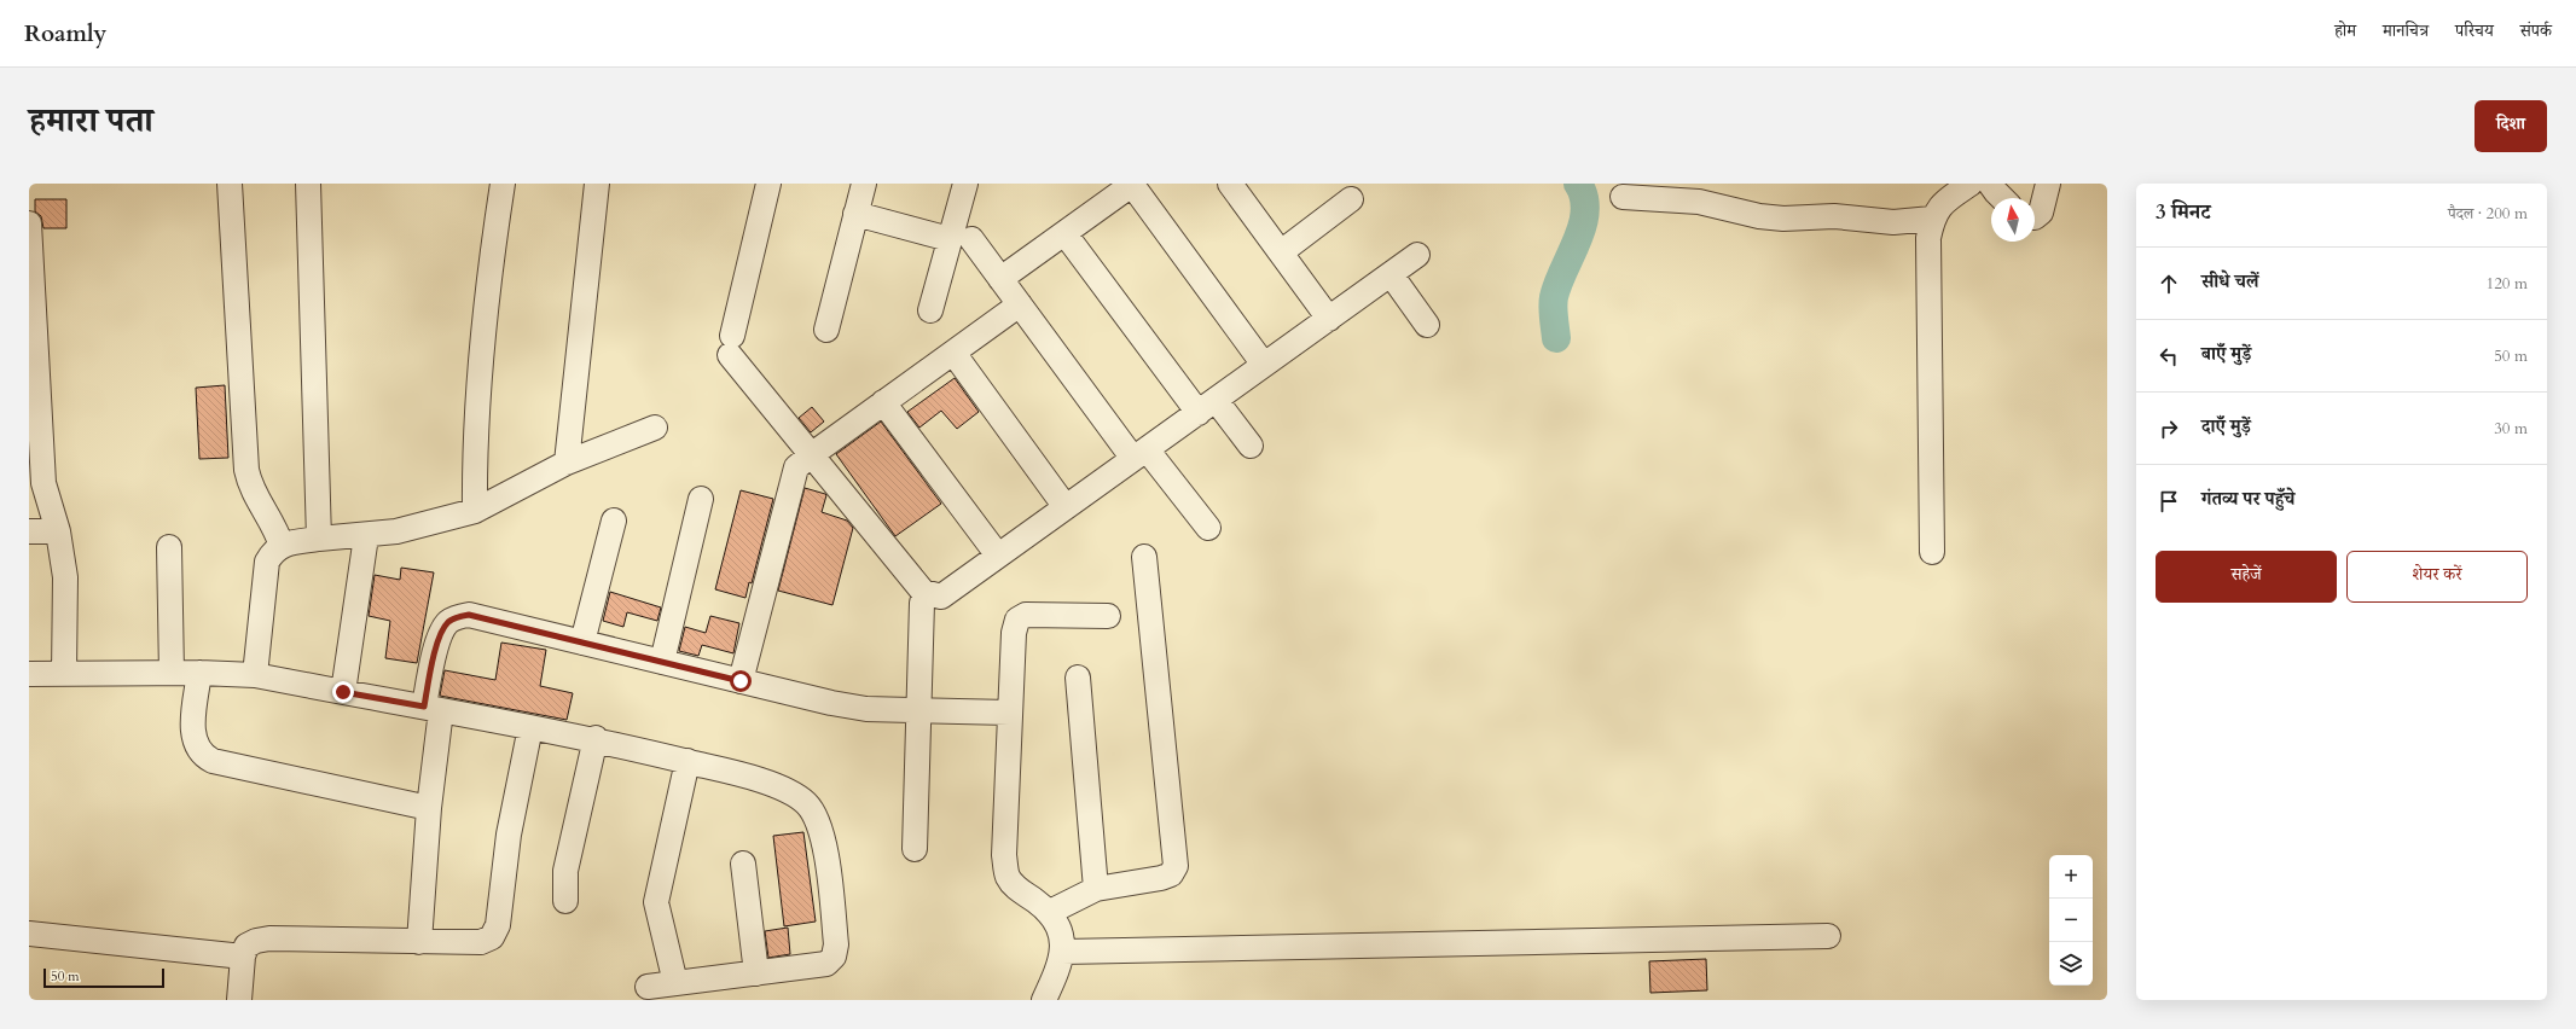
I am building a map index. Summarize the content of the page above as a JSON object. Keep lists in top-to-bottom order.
{
  "scale_bar": "50 m",
  "north": "top",
  "page": {
    "header": "Roamly",
    "nav": [
      "होम",
      "मानचित्र",
      "परिचय",
      "संपर्क"
    ],
    "title": "हमारा पता",
    "buttons": [
      "दिशा",
      ["सहेजें", "शेयर करें"]
    ],
    "heading": ["3 मिनट", "पैदल · 200 m"],
    "list": [
      ["सीधे चलें", "120 m"],
      ["बाएँ मुड़ें", "50 m"],
      ["दाएँ मुड़ें", "30 m"],
      "गंतव्य पर पहुँचे"
    ],
    "map_buttons": ["+", "−"],
    "scale": "50 m"
  }
}
